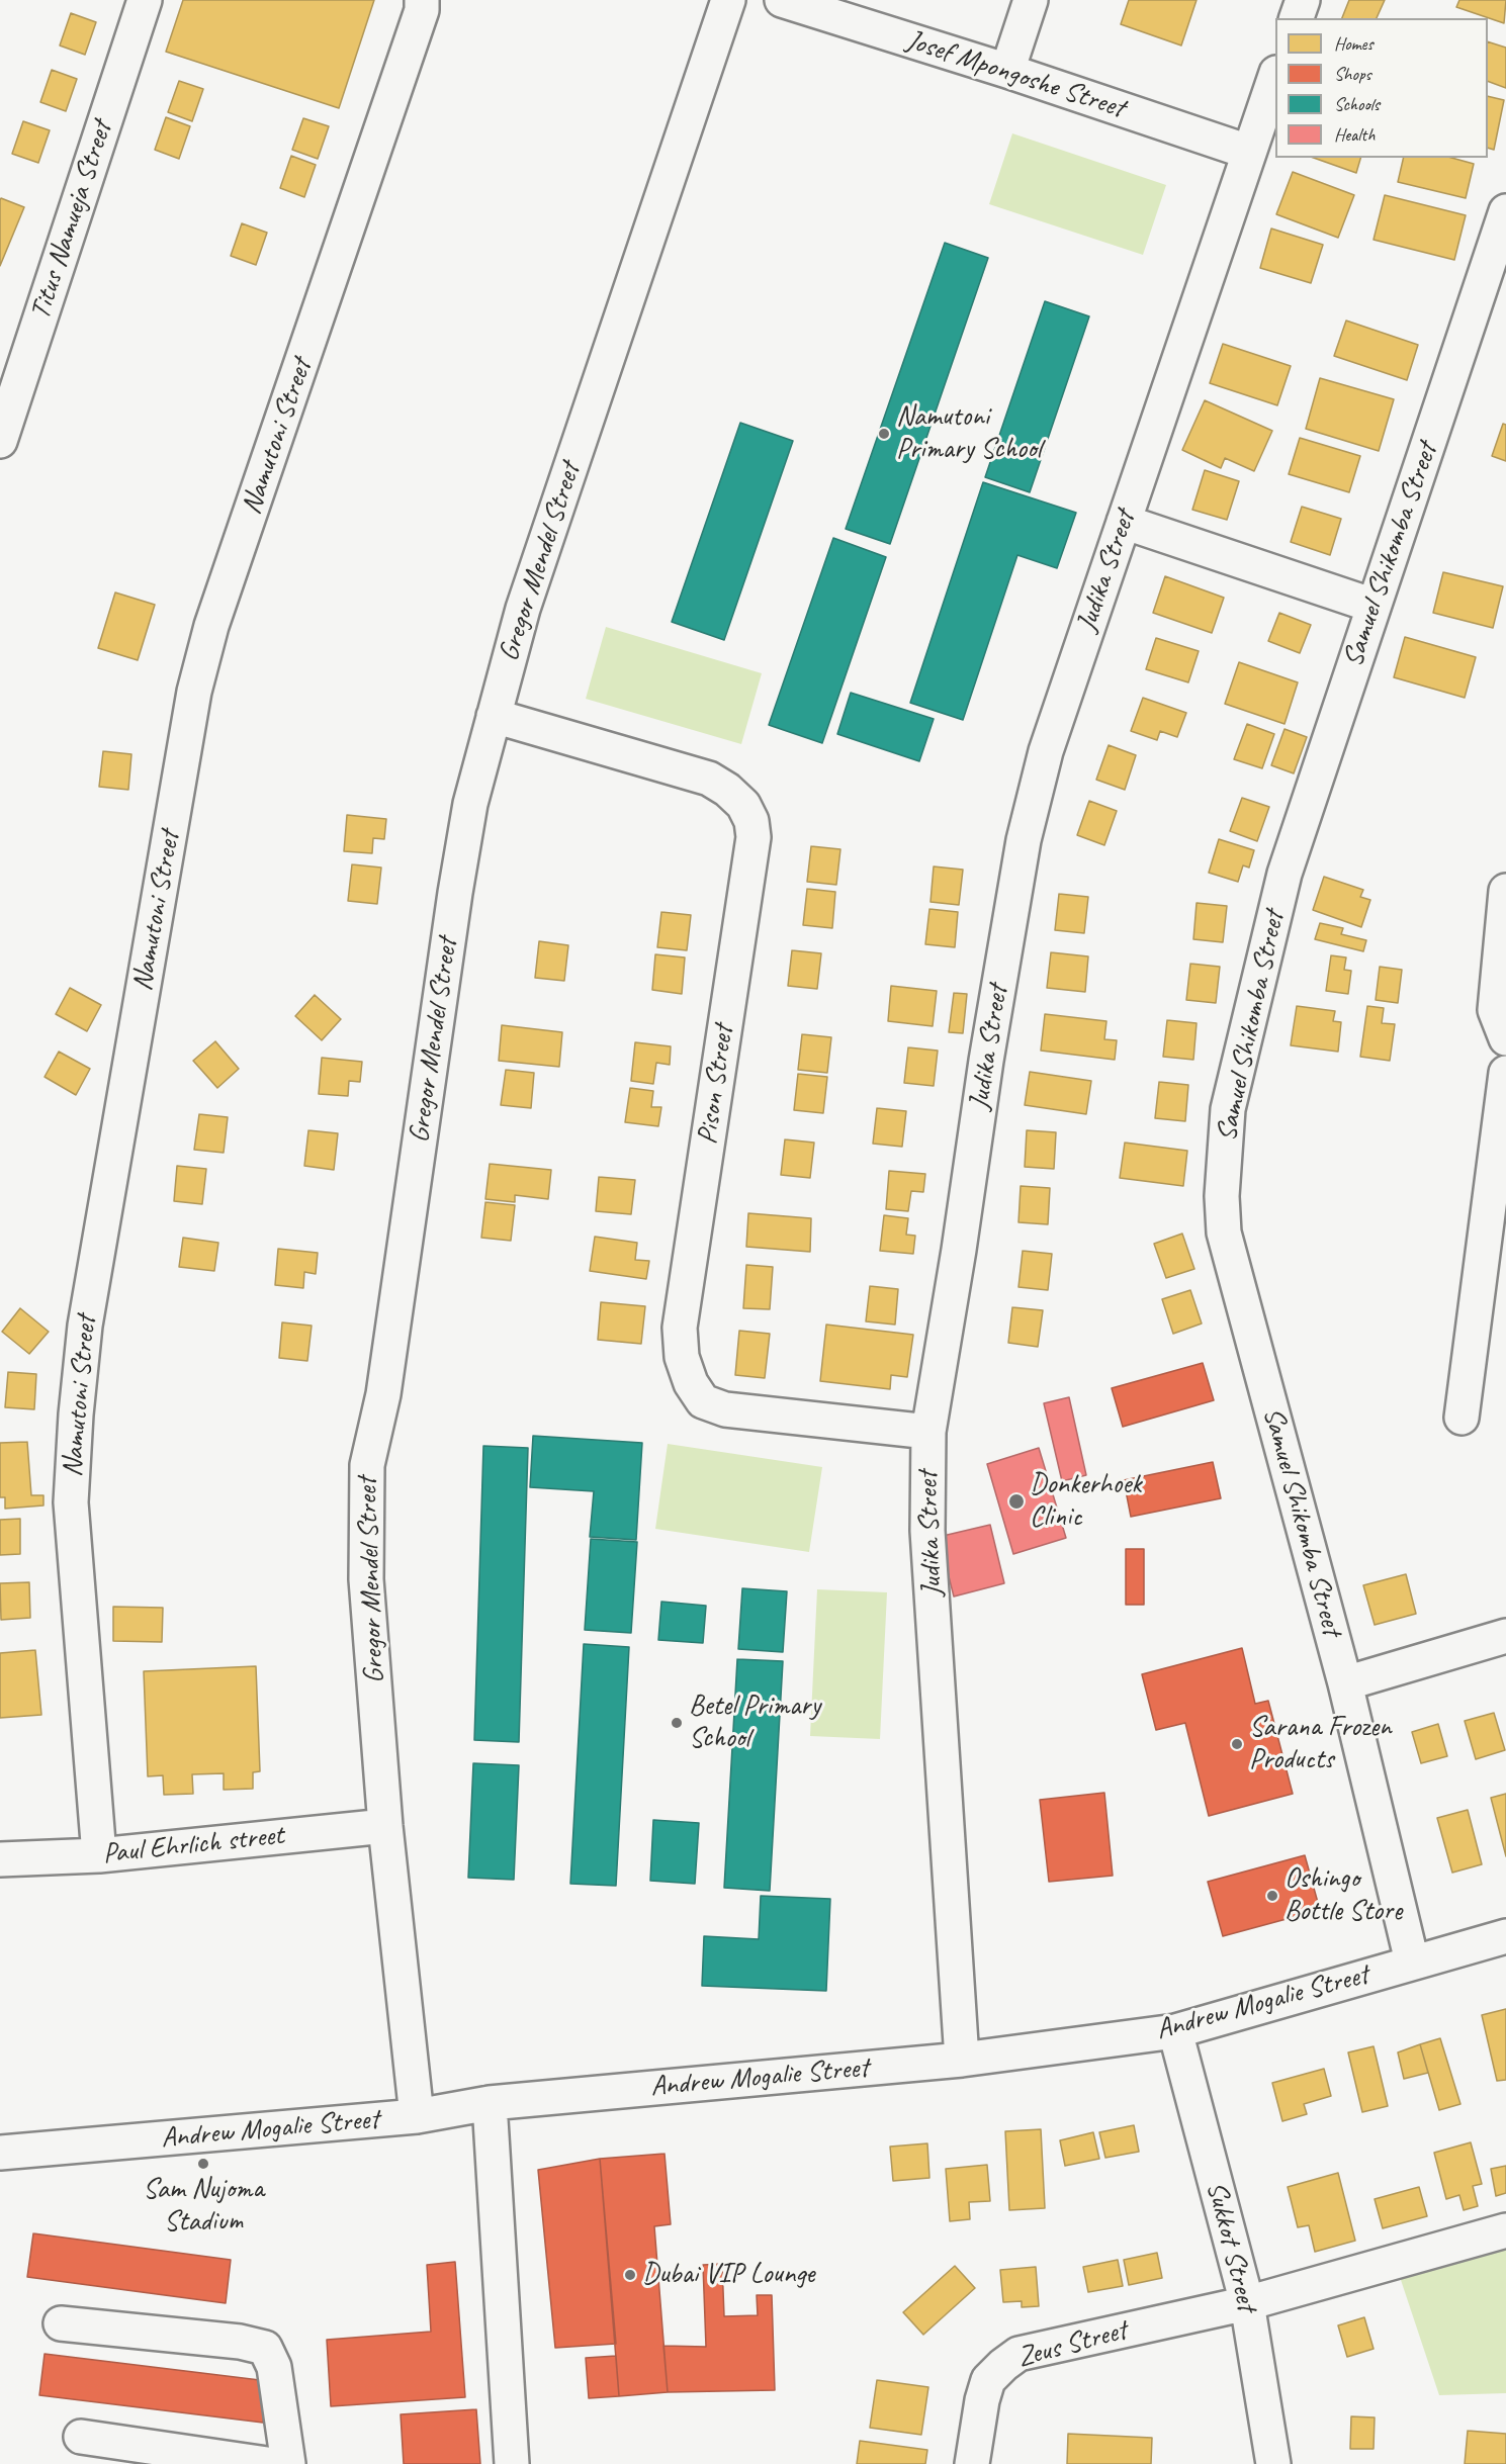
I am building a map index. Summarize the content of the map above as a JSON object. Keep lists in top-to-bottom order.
{
  "streets": {
    "street": [
      "Josef Mpongoshe Street",
      "Titus Namueja Street",
      "Namutoni Street",
      "Samuel Shikomba Street",
      "Gregor Mendel Street",
      "Judika Street",
      "Pison Street",
      "Paul Ehrlich street",
      "Andrew Mogalie Street",
      "Sukkot Street",
      "Zeus Street"
    ]
  },
  "crossings": [
    ["Josef Mpongoshe Street", "Judika Street"],
    ["Namutoni Street", "Paul Ehrlich street"],
    ["Samuel Shikomba Street", "Andrew Mogalie Street"],
    ["Gregor Mendel Street", "Pison Street"],
    ["Gregor Mendel Street", "Paul Ehrlich street"],
    ["Gregor Mendel Street", "Andrew Mogalie Street"],
    ["Judika Street", "Pison Street"],
    ["Judika Street", "Andrew Mogalie Street"],
    ["Andrew Mogalie Street", "Sukkot Street"],
    ["Sukkot Street", "Zeus Street"]
  ],
  "places": [
    "Namutoni Primary School",
    "Donkerhoek Clinic",
    "Betel Primary School",
    "Sarana Frozen Products",
    "Oshingo Bottle Store",
    "Sam Nujoma Stadium",
    "Dubai VIP Lounge"
  ],
  "legend": [
    "Homes",
    "Shops",
    "Schools",
    "Health"
  ]
}
